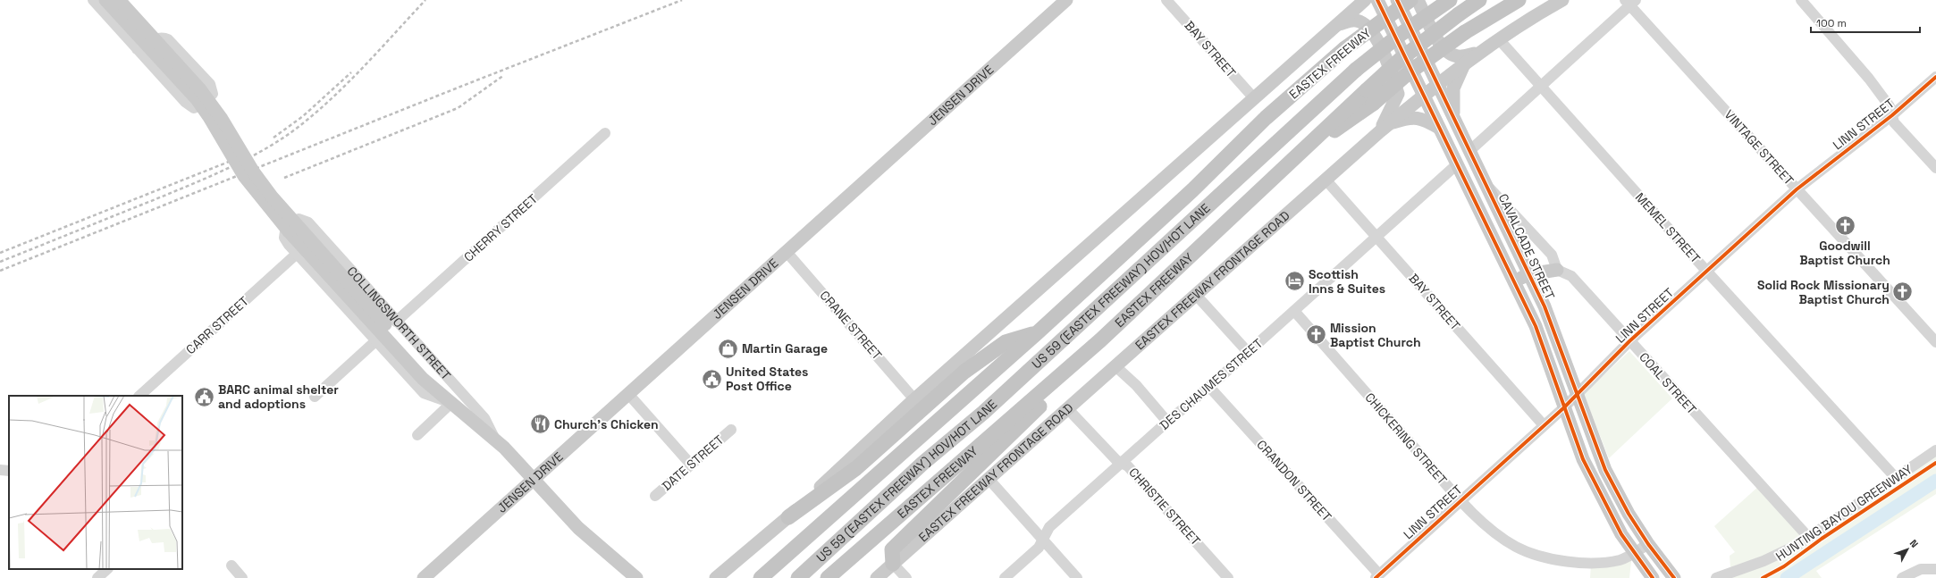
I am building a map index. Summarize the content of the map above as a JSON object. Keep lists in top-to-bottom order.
{
  "streets": {
    "highway": ["EASTEX FREEWAY", "US 59 (EASTEX FREEWAY) HOV/HOT LANE"],
    "main road": [
      "JENSEN DRIVE",
      "CAVALCADE STREET",
      "EASTEX FREEWAY FRONTAGE ROAD",
      "COLLINGSWORTH STREET"
    ],
    "street": [
      "BAY STREET",
      "LINN STREET",
      "VINTAGE STREET",
      "CHERRY STREET",
      "MEMEL STREET",
      "CARR STREET",
      "CRANE STREET",
      "COAL STREET",
      "DES CHAUMES STREET",
      "CHICKERING STREET",
      "DATE STREET",
      "CRANDON STREET",
      "CHRISTIE STREET"
    ],
    "cycle path": ["HUNTING BAYOU GREENWAY"]
  },
  "crossings": [
    ["BAY STREET", "LINN STREET"],
    ["BAY STREET", "EASTEX FREEWAY FRONTAGE ROAD"],
    ["BAY STREET", "DES CHAUMES STREET"],
    ["EASTEX FREEWAY", "CAVALCADE STREET"],
    ["EASTEX FREEWAY", "US 59 (EASTEX FREEWAY) HOV/HOT LANE"],
    ["JENSEN DRIVE", "COLLINGSWORTH STREET"],
    ["JENSEN DRIVE", "CRANE STREET"],
    ["LINN STREET", "VINTAGE STREET"],
    ["LINN STREET", "MEMEL STREET"],
    ["LINN STREET", "CAVALCADE STREET"],
    ["LINN STREET", "COAL STREET"],
    ["LINN STREET", "CHICKERING STREET"],
    ["LINN STREET", "CRANDON STREET"],
    ["CHERRY STREET", "COLLINGSWORTH STREET"],
    ["MEMEL STREET", "EASTEX FREEWAY FRONTAGE ROAD"],
    ["CAVALCADE STREET", "EASTEX FREEWAY FRONTAGE ROAD"],
    ["CAVALCADE STREET", "DES CHAUMES STREET"],
    ["CAVALCADE STREET", "CHICKERING STREET"],
    ["EASTEX FREEWAY FRONTAGE ROAD", "CHRISTIE STREET"],
    ["COLLINGSWORTH STREET", "CARR STREET"],
    ["DES CHAUMES STREET", "CHICKERING STREET"],
    ["DES CHAUMES STREET", "CRANDON STREET"],
    ["DES CHAUMES STREET", "CHRISTIE STREET"]
  ],
  "places": {
    "church": ["Goodwill Baptist Church", "Solid Rock Missionary Baptist Church", "Mission Baptist Church"],
    "hotel": ["Scottish Inns & Suites"],
    "shop": ["Martin Garage"],
    "public building": ["United States Post Office", "BARC animal shelter and adoptions"],
    "restaurant": ["Church's Chicken"]
  },
  "scale_bar": "100 m",
  "north": "top right"
}
